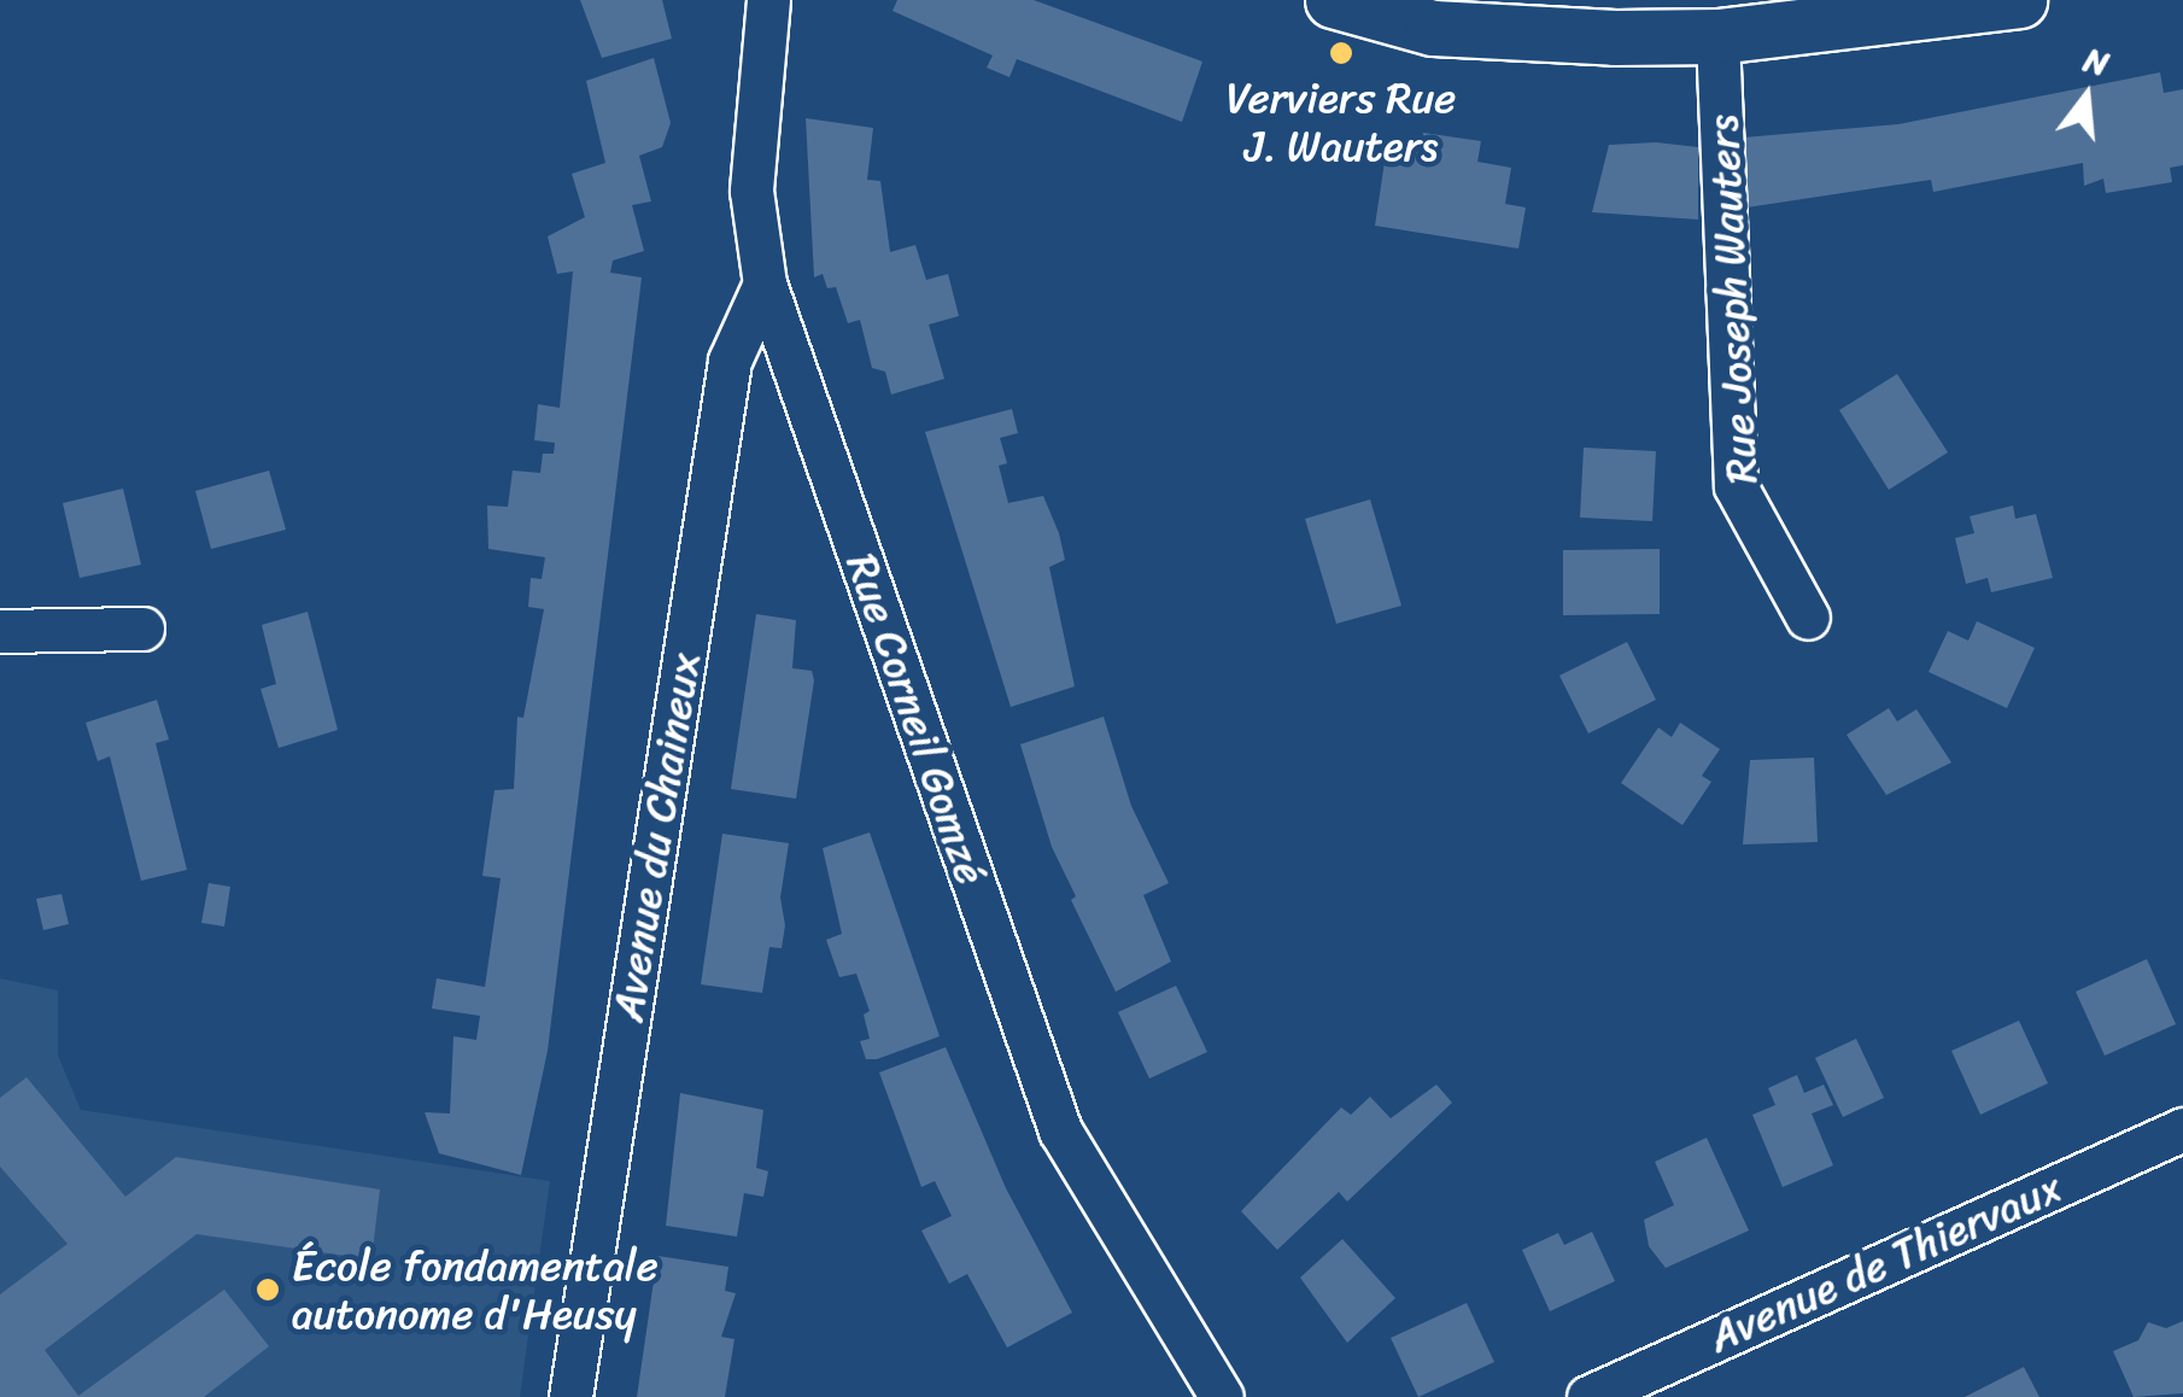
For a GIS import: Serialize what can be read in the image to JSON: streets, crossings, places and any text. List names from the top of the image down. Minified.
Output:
{"streets":{"street":["Rue Joseph Wauters","Rue Corneil Gomzé","Avenue du Chaineux","Avenue de Thiervaux"]},"crossings":[["Rue Corneil Gomzé","Avenue du Chaineux"]],"places":["Verviers Rue J. Wauters","École fondamentale autonome d'Heusy"],"north":"top"}
